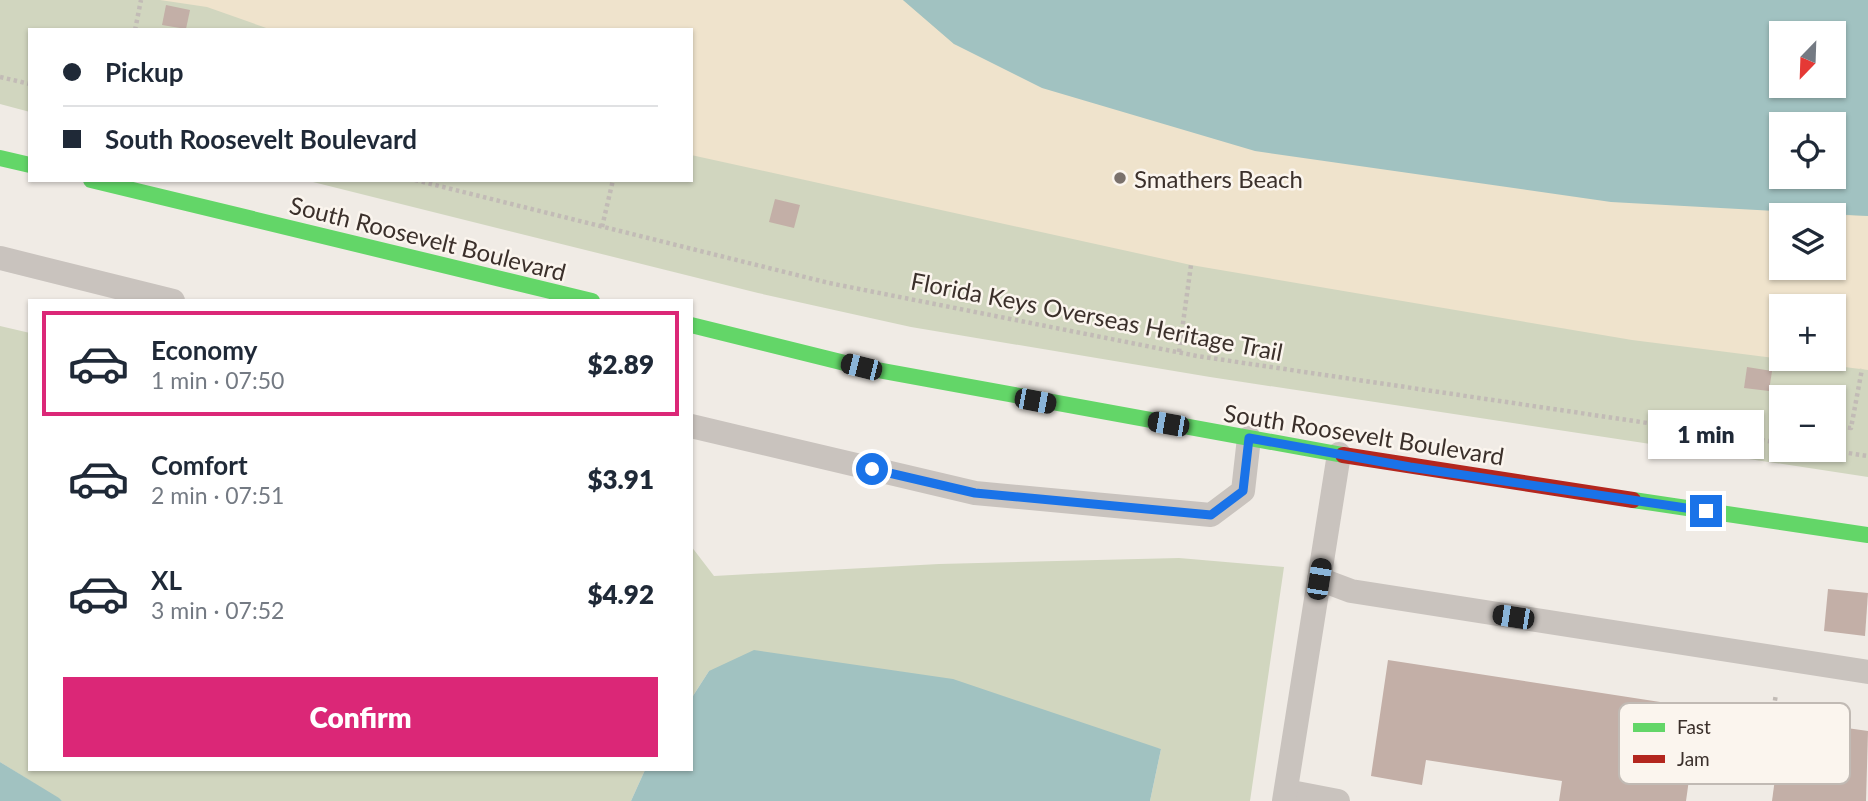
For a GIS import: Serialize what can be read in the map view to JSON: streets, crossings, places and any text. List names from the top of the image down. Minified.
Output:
{"streets":{"main road":["South Roosevelt Boulevard"],"path":["Florida Keys Overseas Heritage Trail"]},"places":["Smathers Beach"],"legend":["Fast","Jam"],"north":"bottom left","page":{"map_buttons":["+","−"],"banner":["Pickup","South Roosevelt Boulevard"],"list":[{"name":"Economy","note":"1 min · 07:50","value":"$2.89"},{"name":"Comfort","note":"2 min · 07:51","value":"$3.91"},{"name":"XL","note":"3 min · 07:52","value":"$4.92"}],"bubble":"1 min","buttons":"Confirm"}}
